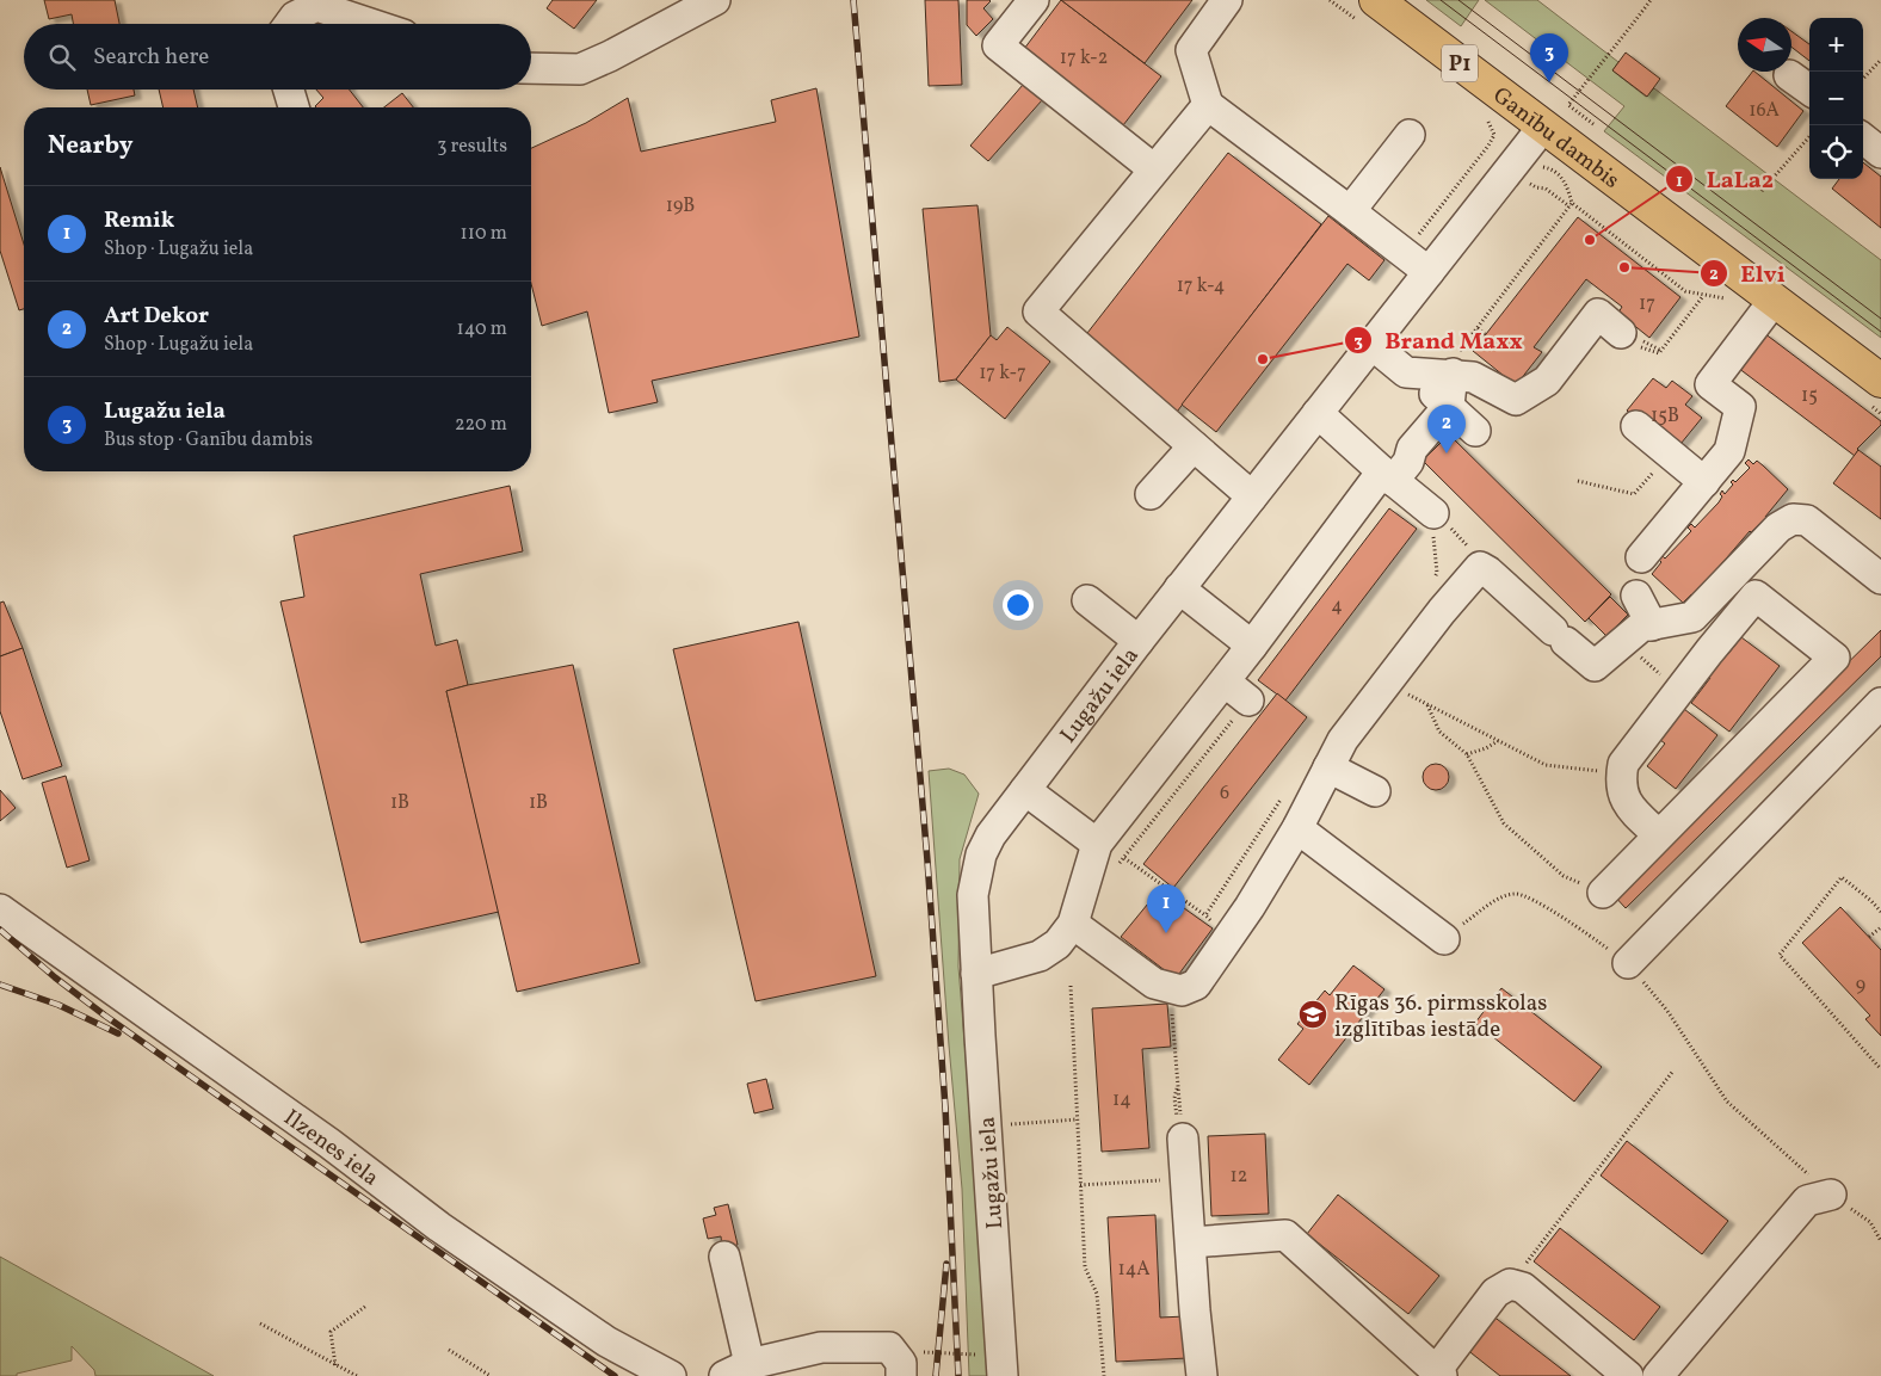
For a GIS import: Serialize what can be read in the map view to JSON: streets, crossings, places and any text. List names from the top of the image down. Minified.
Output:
{"streets":{"main road":["P1","Ganību dambis"],"street":["Lugažu iela","Ilzenes iela"]},"crossings":[["Ganību dambis","Lugažu iela"]],"places":{"other":["LaLa2","Elvi","Brand Maxx"],"school or university":["Rīgas 36. pirmsskolas izglītības iestāde"]},"house_numbers":["17 k-2","16A","19B","17 k-4","17","17 k-7","15","15B","4","6","1B","1B","9","14","12","14A"],"north":"left","page":{"map_buttons":["+","−"],"search":"Search here","pins":["3","2","1"],"heading":["Nearby","3 results"],"list":[{"mark":"1","name":"Remik","note":"Shop · Lugažu iela","value":"110 m"},{"mark":"2","name":"Art Dekor","note":"Shop · Lugažu iela","value":"140 m"},{"mark":"3","name":"Lugažu iela","note":"Bus stop · Ganību dambis","value":"220 m"}]}}
